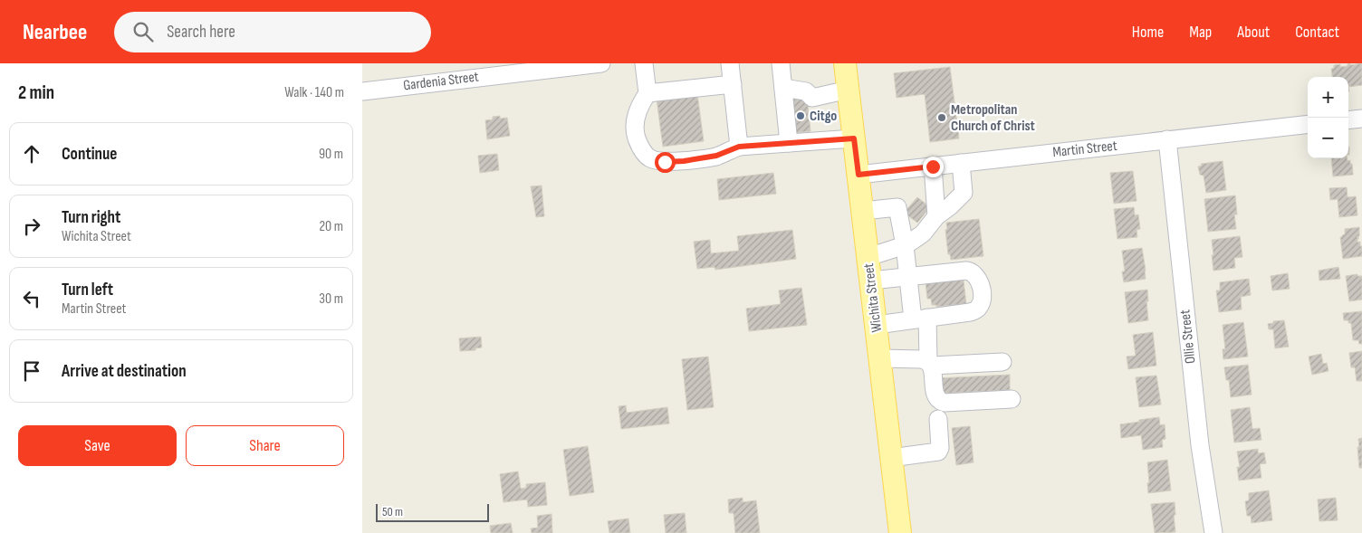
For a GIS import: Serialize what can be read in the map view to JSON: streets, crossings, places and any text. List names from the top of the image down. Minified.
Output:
{"streets":{"main road":["Wichita Street"],"street":["Gardenia Street","Martin Street","Ollie Street"]},"crossings":[["Martin Street","Wichita Street"],["Martin Street","Ollie Street"]],"places":["Citgo","Metropolitan Church of Christ"],"scale_bar":"50 m","page":{"header":"Nearbee","search":"Search here","nav":["Home","Map","About","Contact"],"heading":["2 min","Walk · 140 m"],"map_buttons":["+","−"],"list":[["Continue","90 m"],["Turn right","Wichita Street","20 m"],["Turn left","Martin Street","30 m"],"Arrive at destination"],"buttons":["Save","Share"],"scale":"50 m"}}
